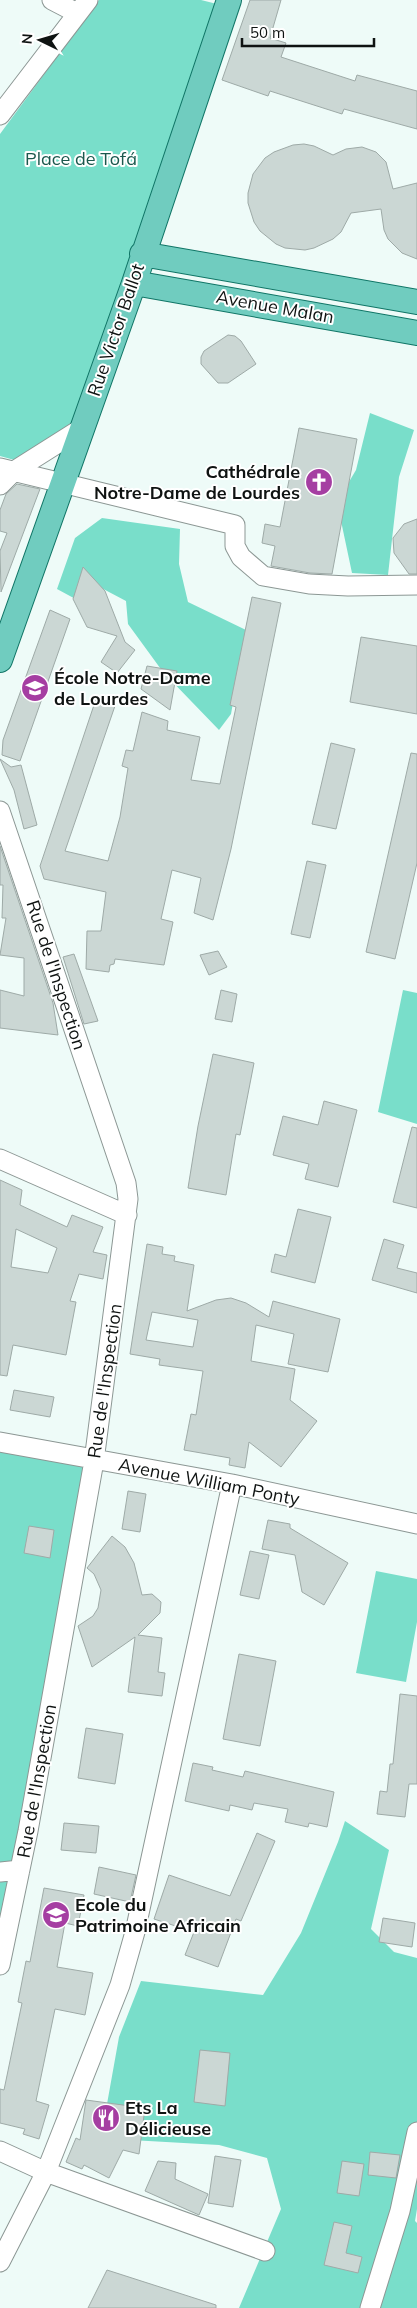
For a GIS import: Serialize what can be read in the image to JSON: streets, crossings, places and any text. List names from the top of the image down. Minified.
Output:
{"streets":{"main road":["Avenue Malan","Rue Victor Ballot"],"street":["Rue de l'Inspection","Avenue William Ponty"]},"crossings":[["Avenue Malan","Rue Victor Ballot"],["Rue de l'Inspection","Avenue William Ponty"]],"parks":["Place de Tofá"],"places":{"church":["Cathédrale Notre-Dame de Lourdes"],"school or university":["École Notre-Dame de Lourdes","Ecole du Patrimoine Africain"],"restaurant":["Ets La Délicieuse"]},"scale_bar":"50 m","north":"left"}
